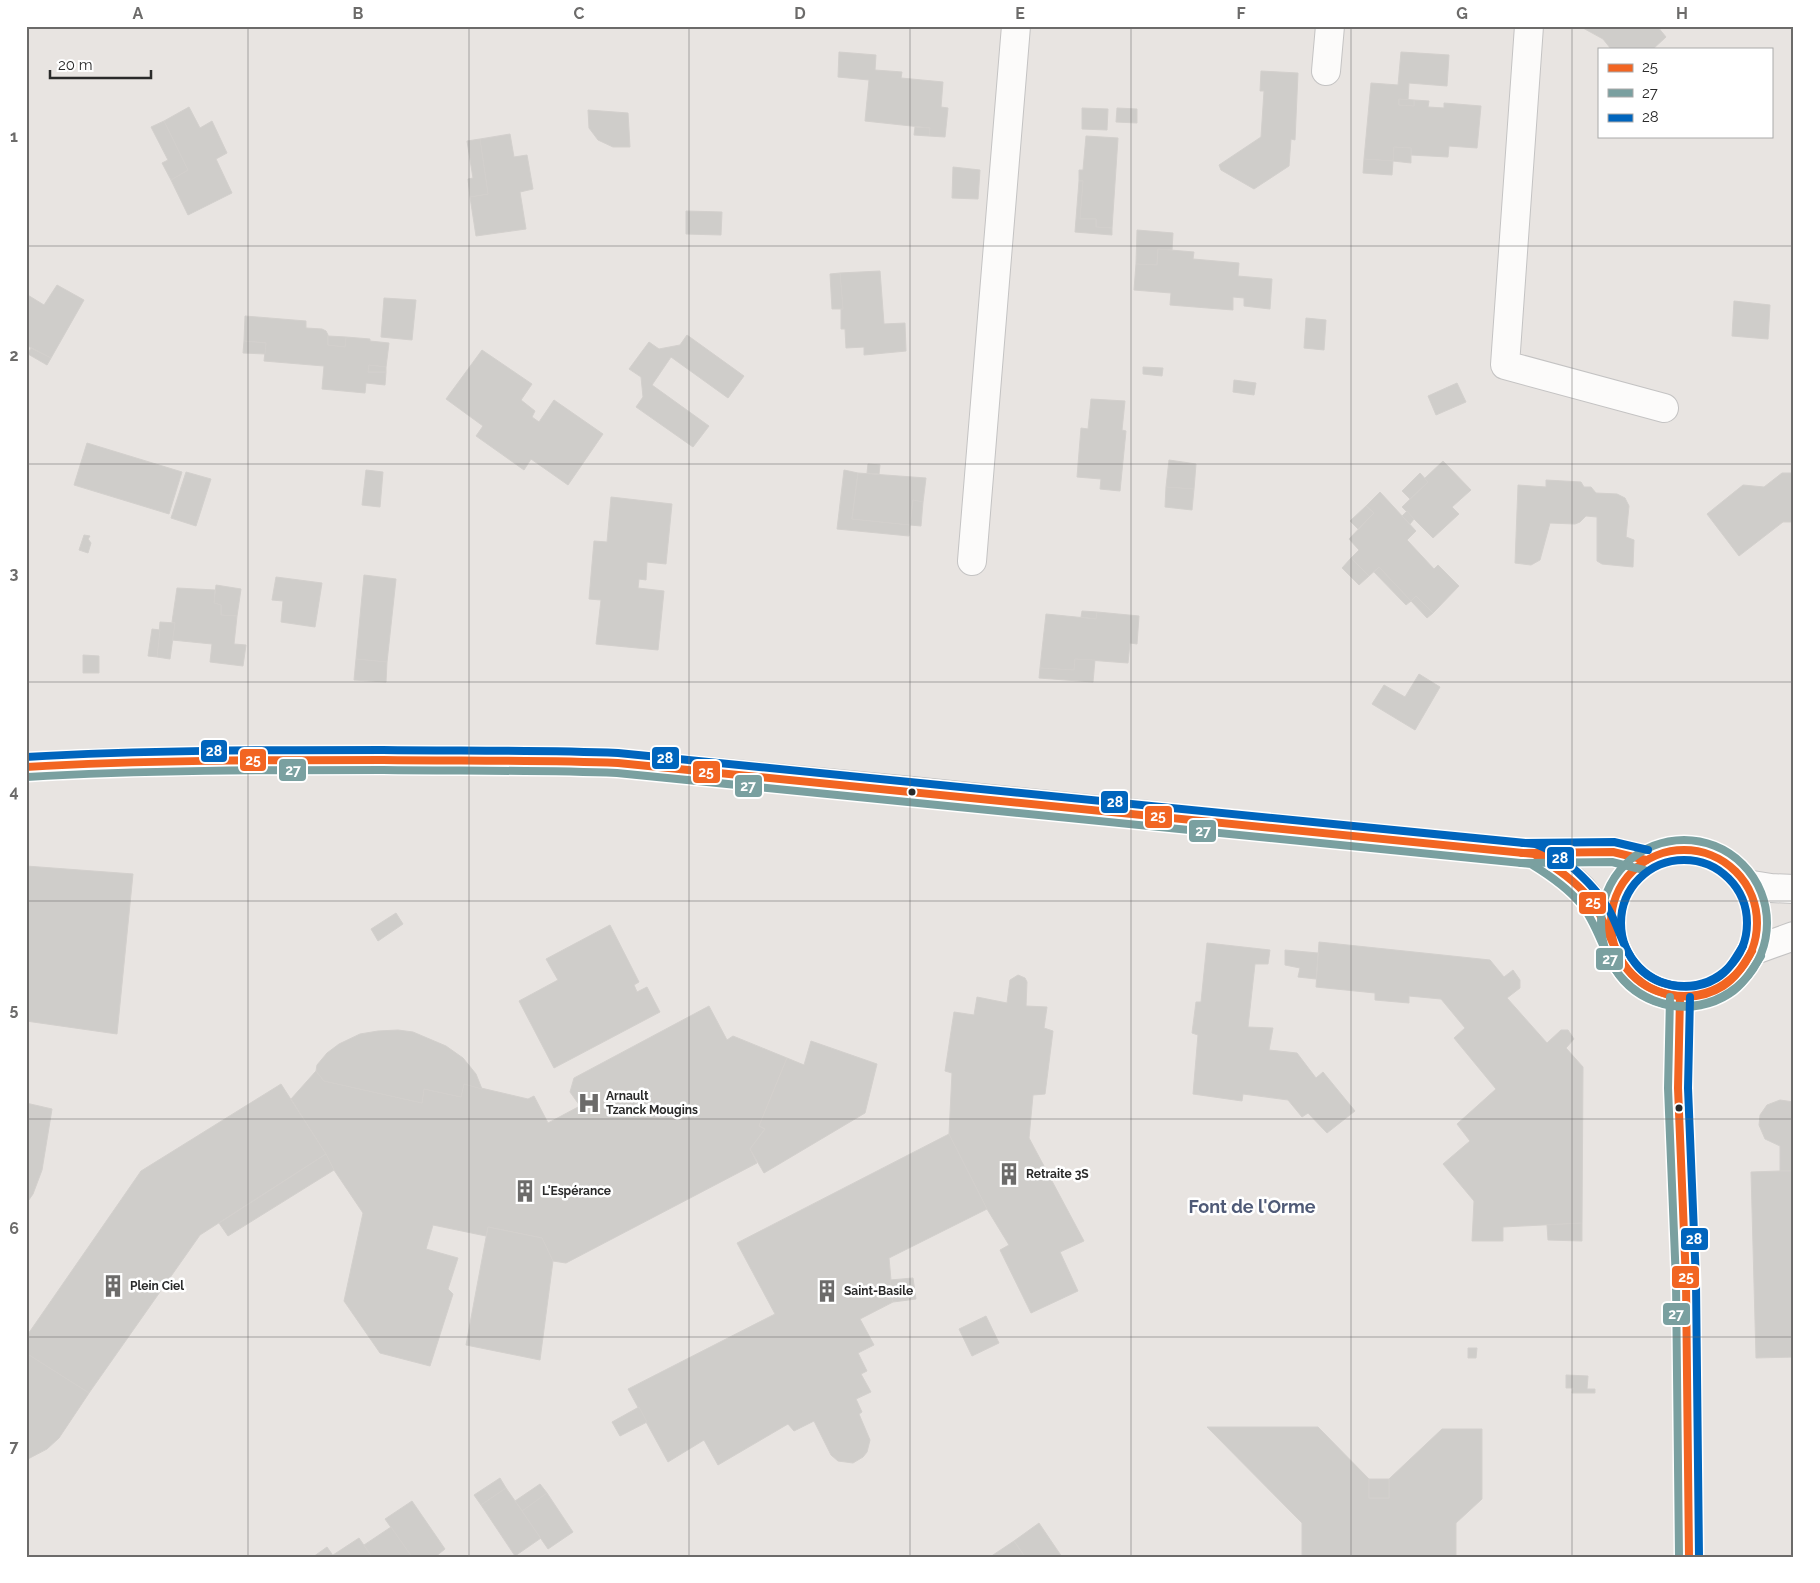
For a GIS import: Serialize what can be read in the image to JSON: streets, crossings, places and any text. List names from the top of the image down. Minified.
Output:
{"districts":["Font de l'Orme"],"places":{"hospital":["Arnault Tzanck Mougins"],"building":["Retraite 3S","L'Espérance","Plein Ciel","Saint-Basile"]},"lines":["transit line 28","transit line 25","transit line 27"],"legend":["25","27","28"],"scale_bar":"20 m","grid":{"columns":["A","B","C","D","E","F","G","H"],"rows":["1","2","3","4","5","6","7"]}}
